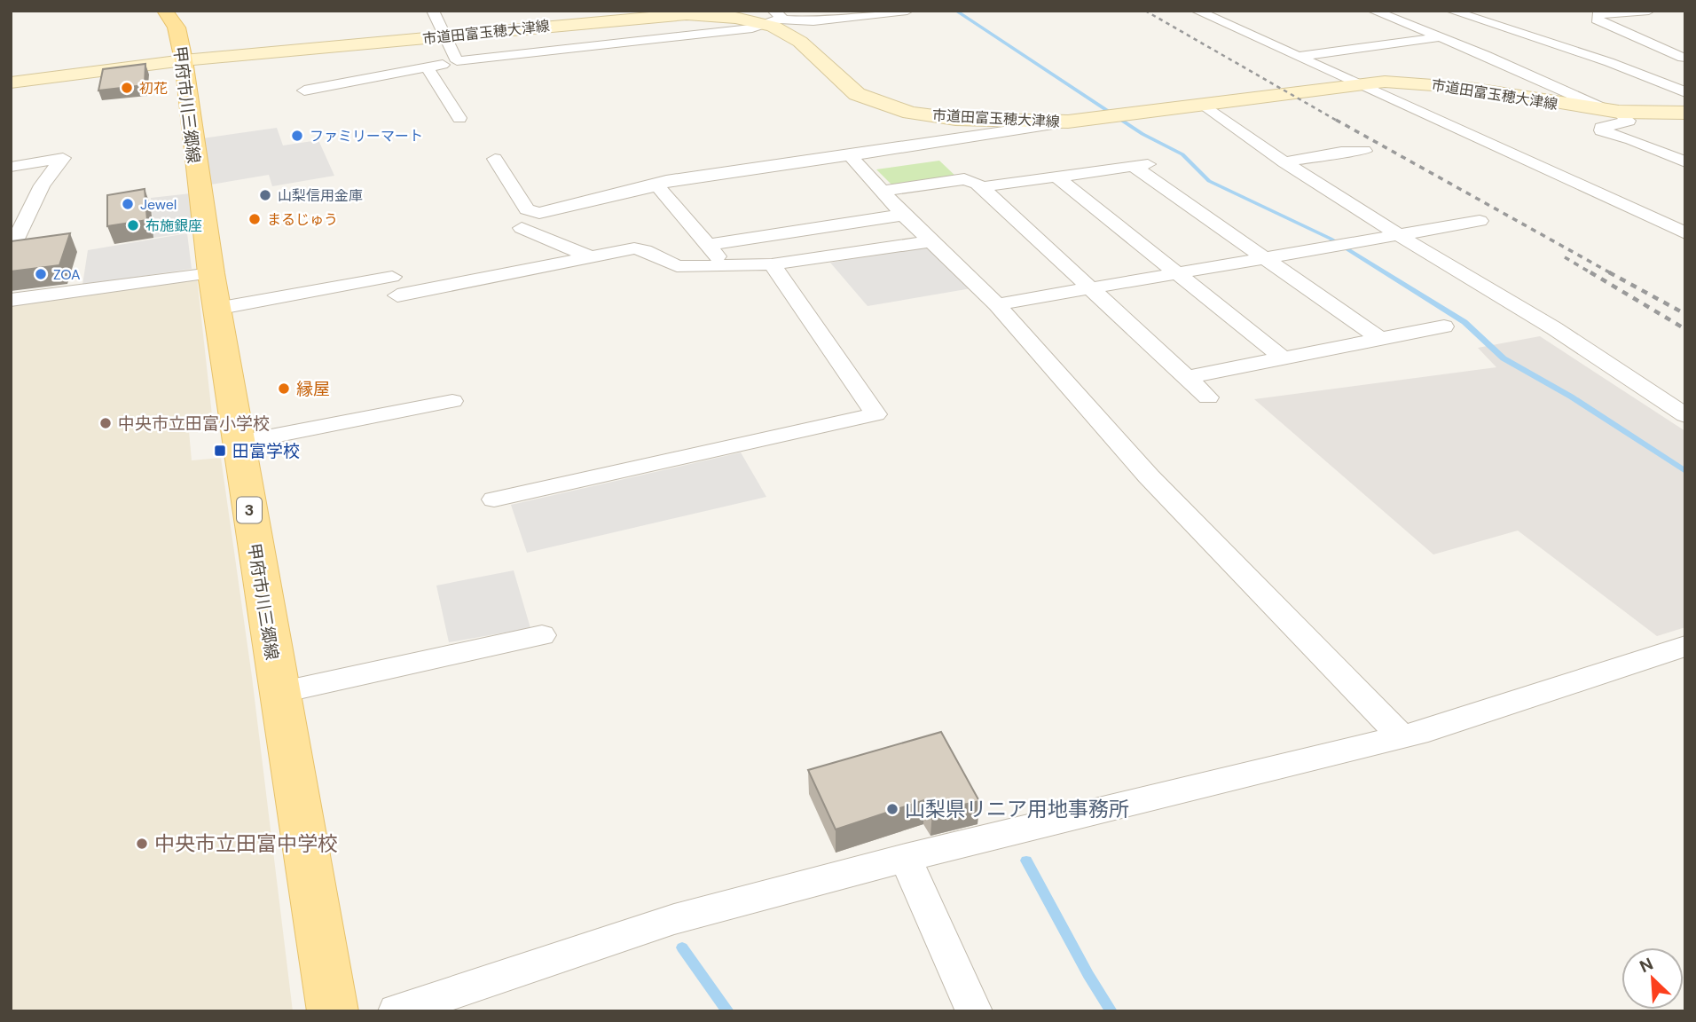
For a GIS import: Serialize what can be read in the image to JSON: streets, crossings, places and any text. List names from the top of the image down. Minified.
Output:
{"streets":{"main road":["甲府市川三郷線","3"],"street":["市道田富玉穂大津線"]},"crossings":[["市道田富玉穂大津線","甲府市川三郷線"]],"places":{"other":["初花","ファミリーマート","山梨信用金庫","Jewel","まるじゅう","布施銀座","ZOA","縁屋","中央市立田富小学校","山梨県リニア用地事務所","中央市立田富中学校"],"transit":["田富学校"]},"north":"top left"}
